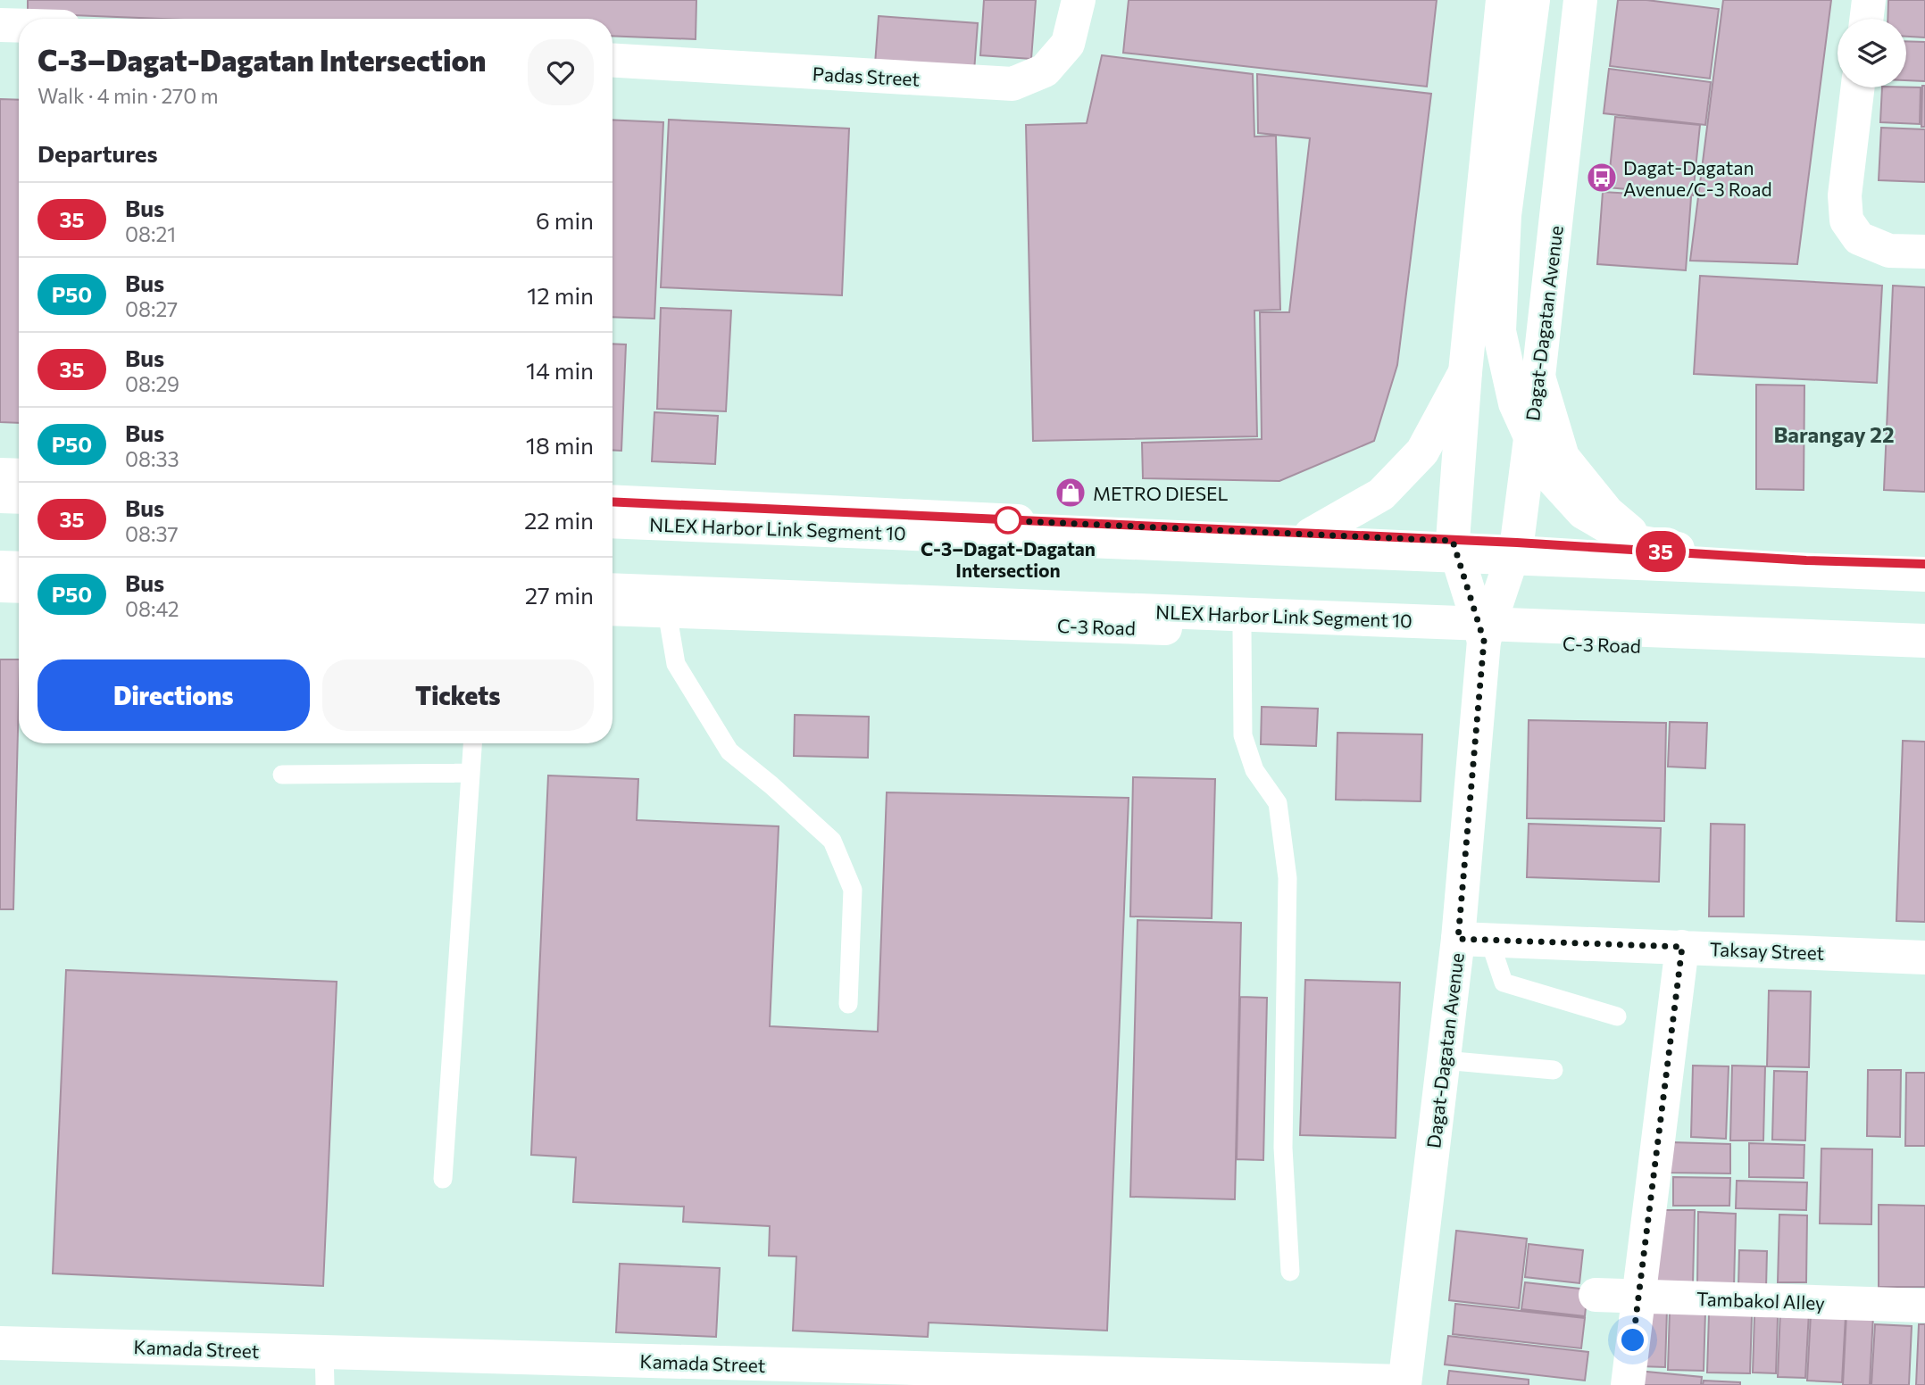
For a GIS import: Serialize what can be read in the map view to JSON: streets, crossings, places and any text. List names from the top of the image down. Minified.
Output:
{"streets":{"main road":["Padas Street","Dagat-Dagatan Avenue","NLEX Harbor Link Segment 10","C-3 Road","Taksay Street","Tambakol Alley","Kamada Street"]},"crossings":[["Dagat-Dagatan Avenue","C-3 Road"],["Dagat-Dagatan Avenue","Taksay Street"],["Dagat-Dagatan Avenue","Kamada Street"]],"districts":["Barangay 22"],"places":{"bus stop":["Dagat-Dagatan Avenue/C-3 Road"],"shop":["METRO DIESEL"],"other":["C-3–Dagat-Dagatan Intersection"]},"lines":["bus line 35"],"page":{"on_map":"35","heading":[["C-3–Dagat-Dagatan Intersection","Walk · 4 min · 270 m"],"Departures"],"list":[{"mark":"35","name":"Bus","note":"08:21","value":"6 min"},{"mark":"P50","name":"Bus","note":"08:27","value":"12 min"},{"mark":"35","name":"Bus","note":"08:29","value":"14 min"},{"mark":"P50","name":"Bus","note":"08:33","value":"18 min"},{"mark":"35","name":"Bus","note":"08:37","value":"22 min"},{"mark":"P50","name":"Bus","note":"08:42","value":"27 min"}],"buttons":["Directions","Tickets"]}}
